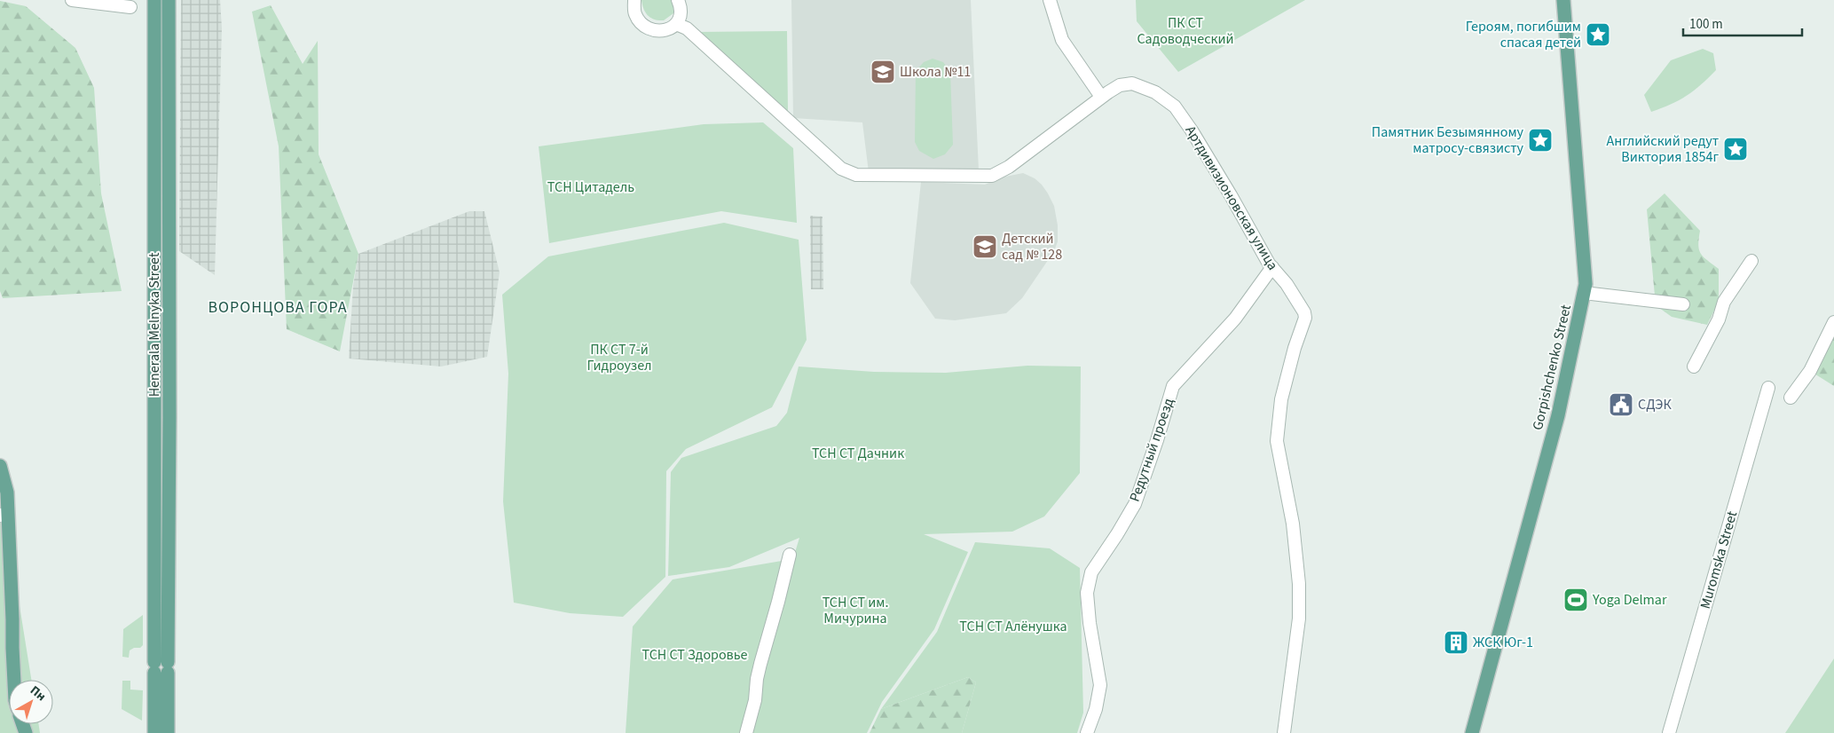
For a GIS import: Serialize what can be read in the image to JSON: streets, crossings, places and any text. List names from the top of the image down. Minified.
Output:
{"streets":{"main road":["Henerala Melnyka Street","Gorpishchenko Street"],"street":["Артдивизионовская улица","Редутный проезд","Muromska Street"]},"crossings":[["Артдивизионовская улица","Редутный проезд"]],"districts":["ВОРОНЦОВА ГОРА"],"parks":["ПК СТ Садоводческий","ТСН Цитадель","ПК СТ 7-й Гидроузел","ТСН СТ Дачник","ТСН СТ им. Мичурина","ТСН СТ Алёнушка","ТСН СТ Здоровье"],"places":{"place":["Героям, погибшим спасая детей","Памятник Безымянному матросу-связисту","Английский редут Виктория 1854г"],"school or university":["Школа №11","Детский сад № 128"],"public building":["СДЭК"],"sports":["Yoga Delmar"],"building":["ЖСК Юг-1"]},"scale_bar":"100 m","north":"top right"}
